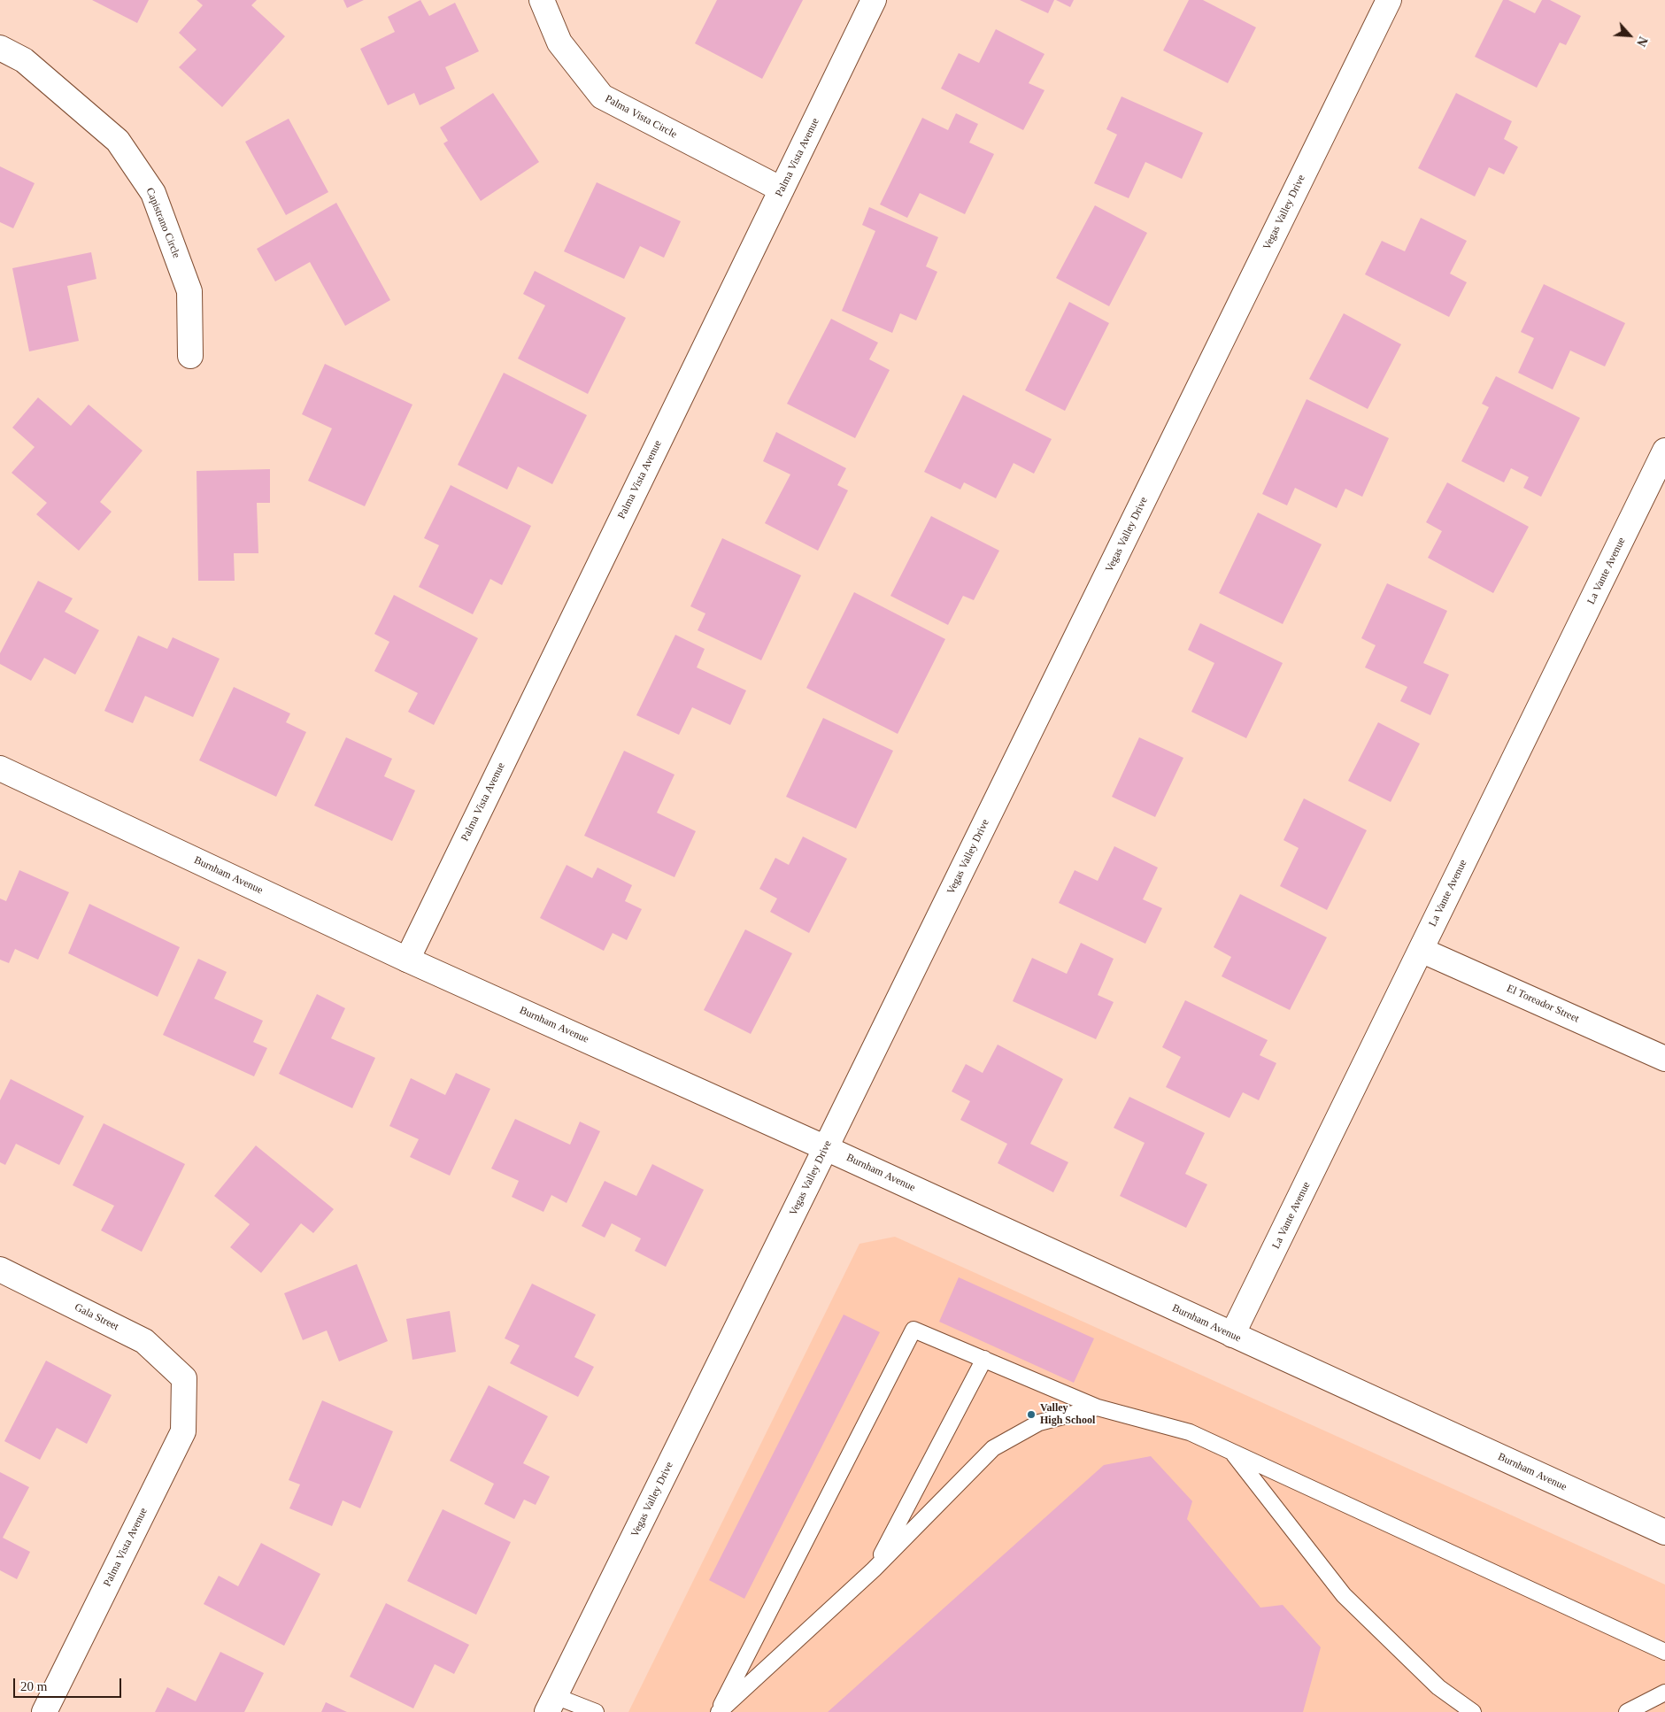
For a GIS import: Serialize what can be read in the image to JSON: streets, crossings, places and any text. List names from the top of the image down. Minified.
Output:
{"streets":{"street":["Palma Vista Circle","Palma Vista Avenue","Vegas Valley Drive","Capistrano Circle","La Vante Avenue","Burnham Avenue","El Toreador Street","Gala Street"]},"crossings":[["Palma Vista Circle","Palma Vista Avenue"],["Palma Vista Avenue","Burnham Avenue"],["Palma Vista Avenue","Gala Street"],["Vegas Valley Drive","Burnham Avenue"],["La Vante Avenue","Burnham Avenue"],["La Vante Avenue","El Toreador Street"]],"places":["Valley High School"],"scale_bar":"20 m","north":"bottom right"}
